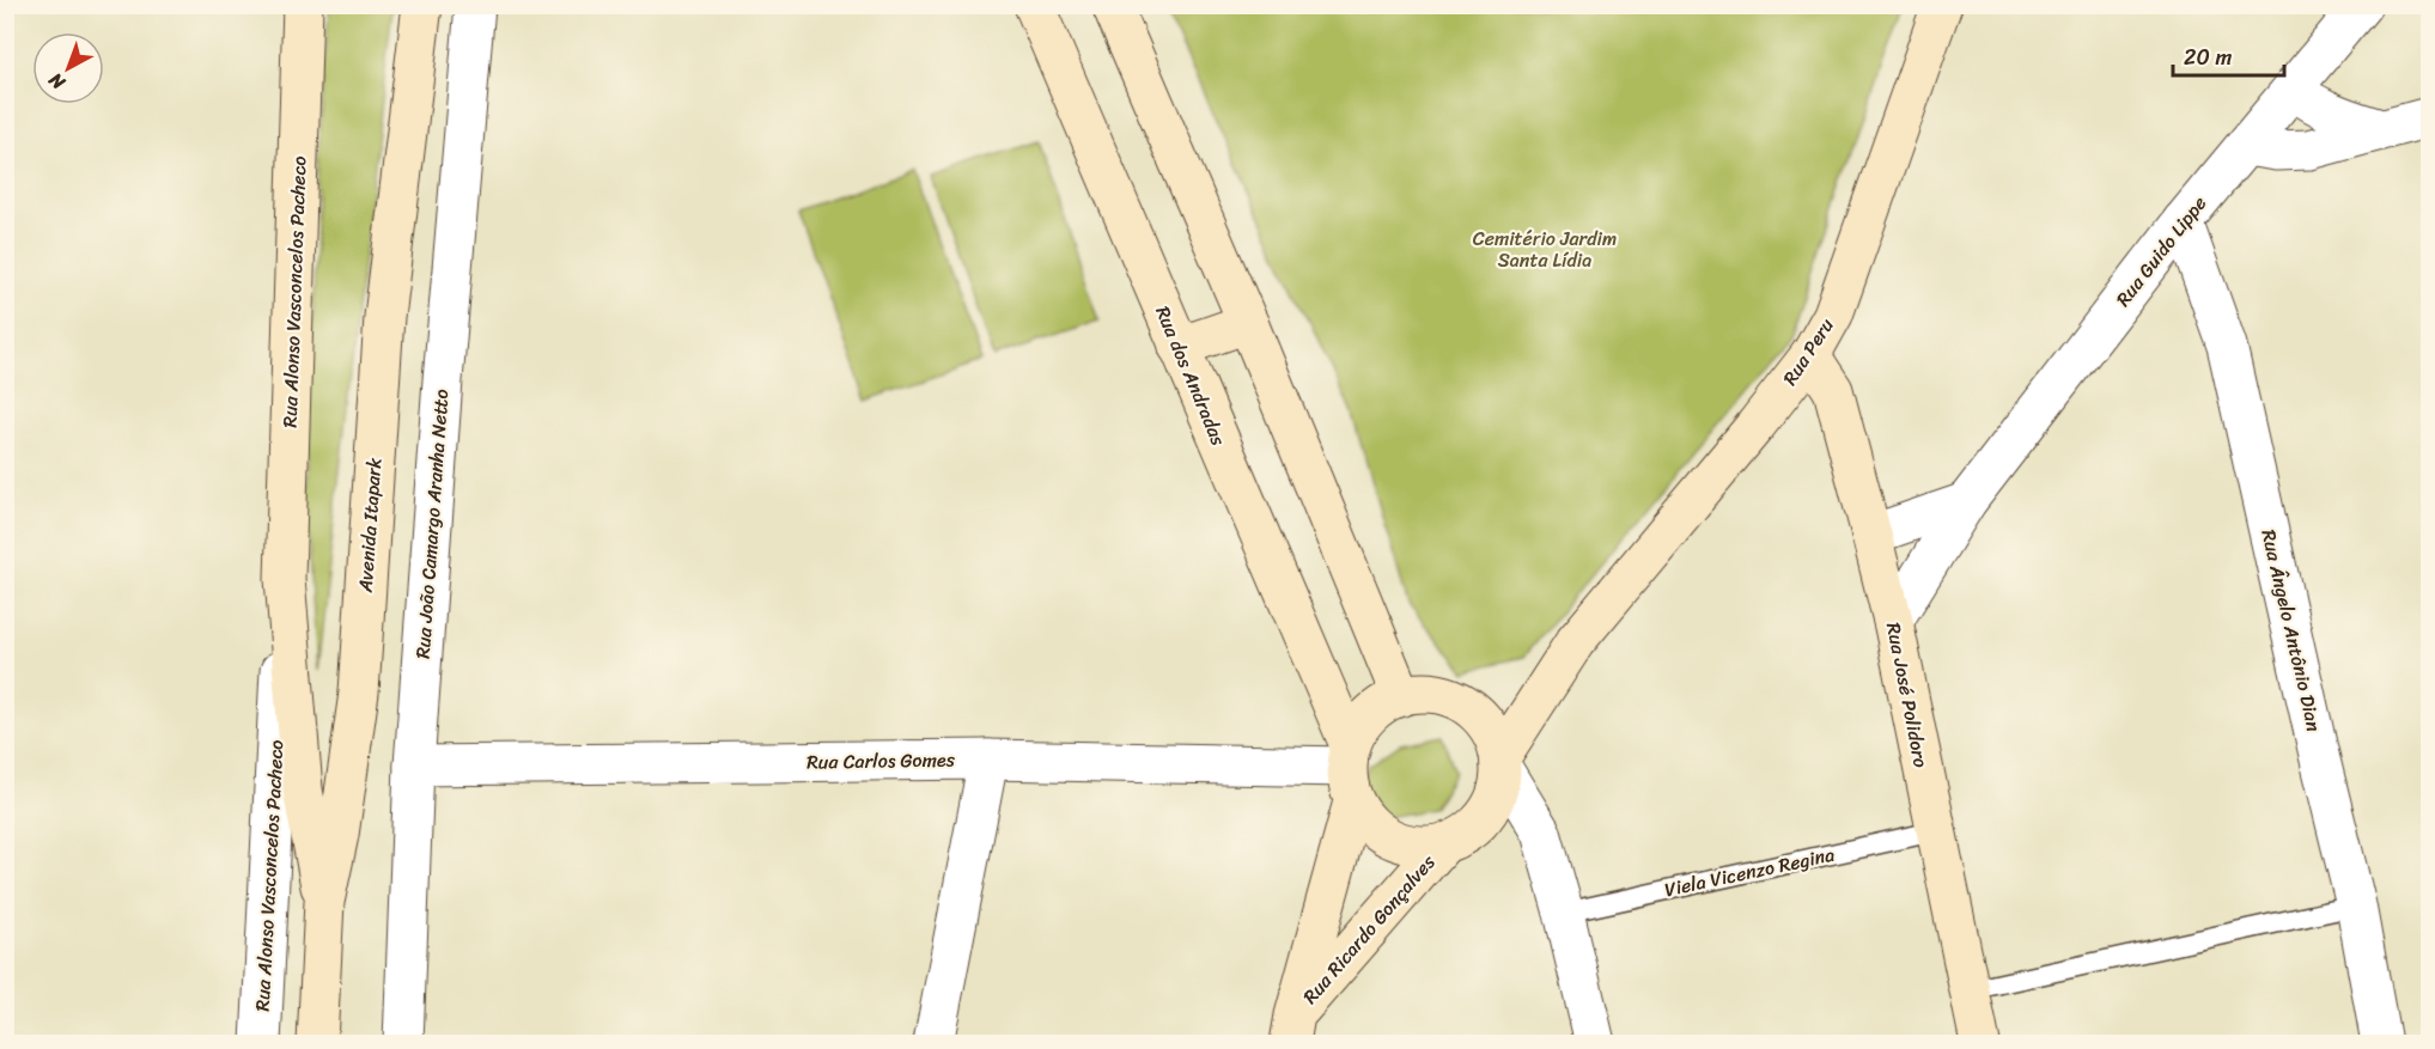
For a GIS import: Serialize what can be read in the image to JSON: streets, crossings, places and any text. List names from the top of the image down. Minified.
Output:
{"streets":{"street":["Rua Guido Lippe","Rua Alonso Vasconcelos Pacheco","Rua Peru","Rua dos Andradas","Rua João Camargo Aranha Netto","Avenida Itapark","Rua Ângelo Antônio Dian","Rua José Polidoro","Rua Carlos Gomes","Rua Ricardo Gonçalves"],"lane":["Viela Vicenzo Regina"]},"crossings":[["Rua Guido Lippe","Rua Ângelo Antônio Dian"],["Rua Guido Lippe","Rua José Polidoro"],["Rua Alonso Vasconcelos Pacheco","Avenida Itapark"],["Rua Peru","Rua dos Andradas"],["Rua Peru","Rua José Polidoro"],["Rua Peru","Rua Carlos Gomes"],["Rua Peru","Rua Ricardo Gonçalves"],["Rua dos Andradas","Rua Carlos Gomes"],["Rua dos Andradas","Rua Ricardo Gonçalves"],["Rua João Camargo Aranha Netto","Rua Carlos Gomes"],["Rua José Polidoro","Viela Vicenzo Regina"],["Rua Carlos Gomes","Rua Ricardo Gonçalves"]],"parks":["Cemitério Jardim Santa Lídia"],"scale_bar":"20 m","north":"bottom left"}
